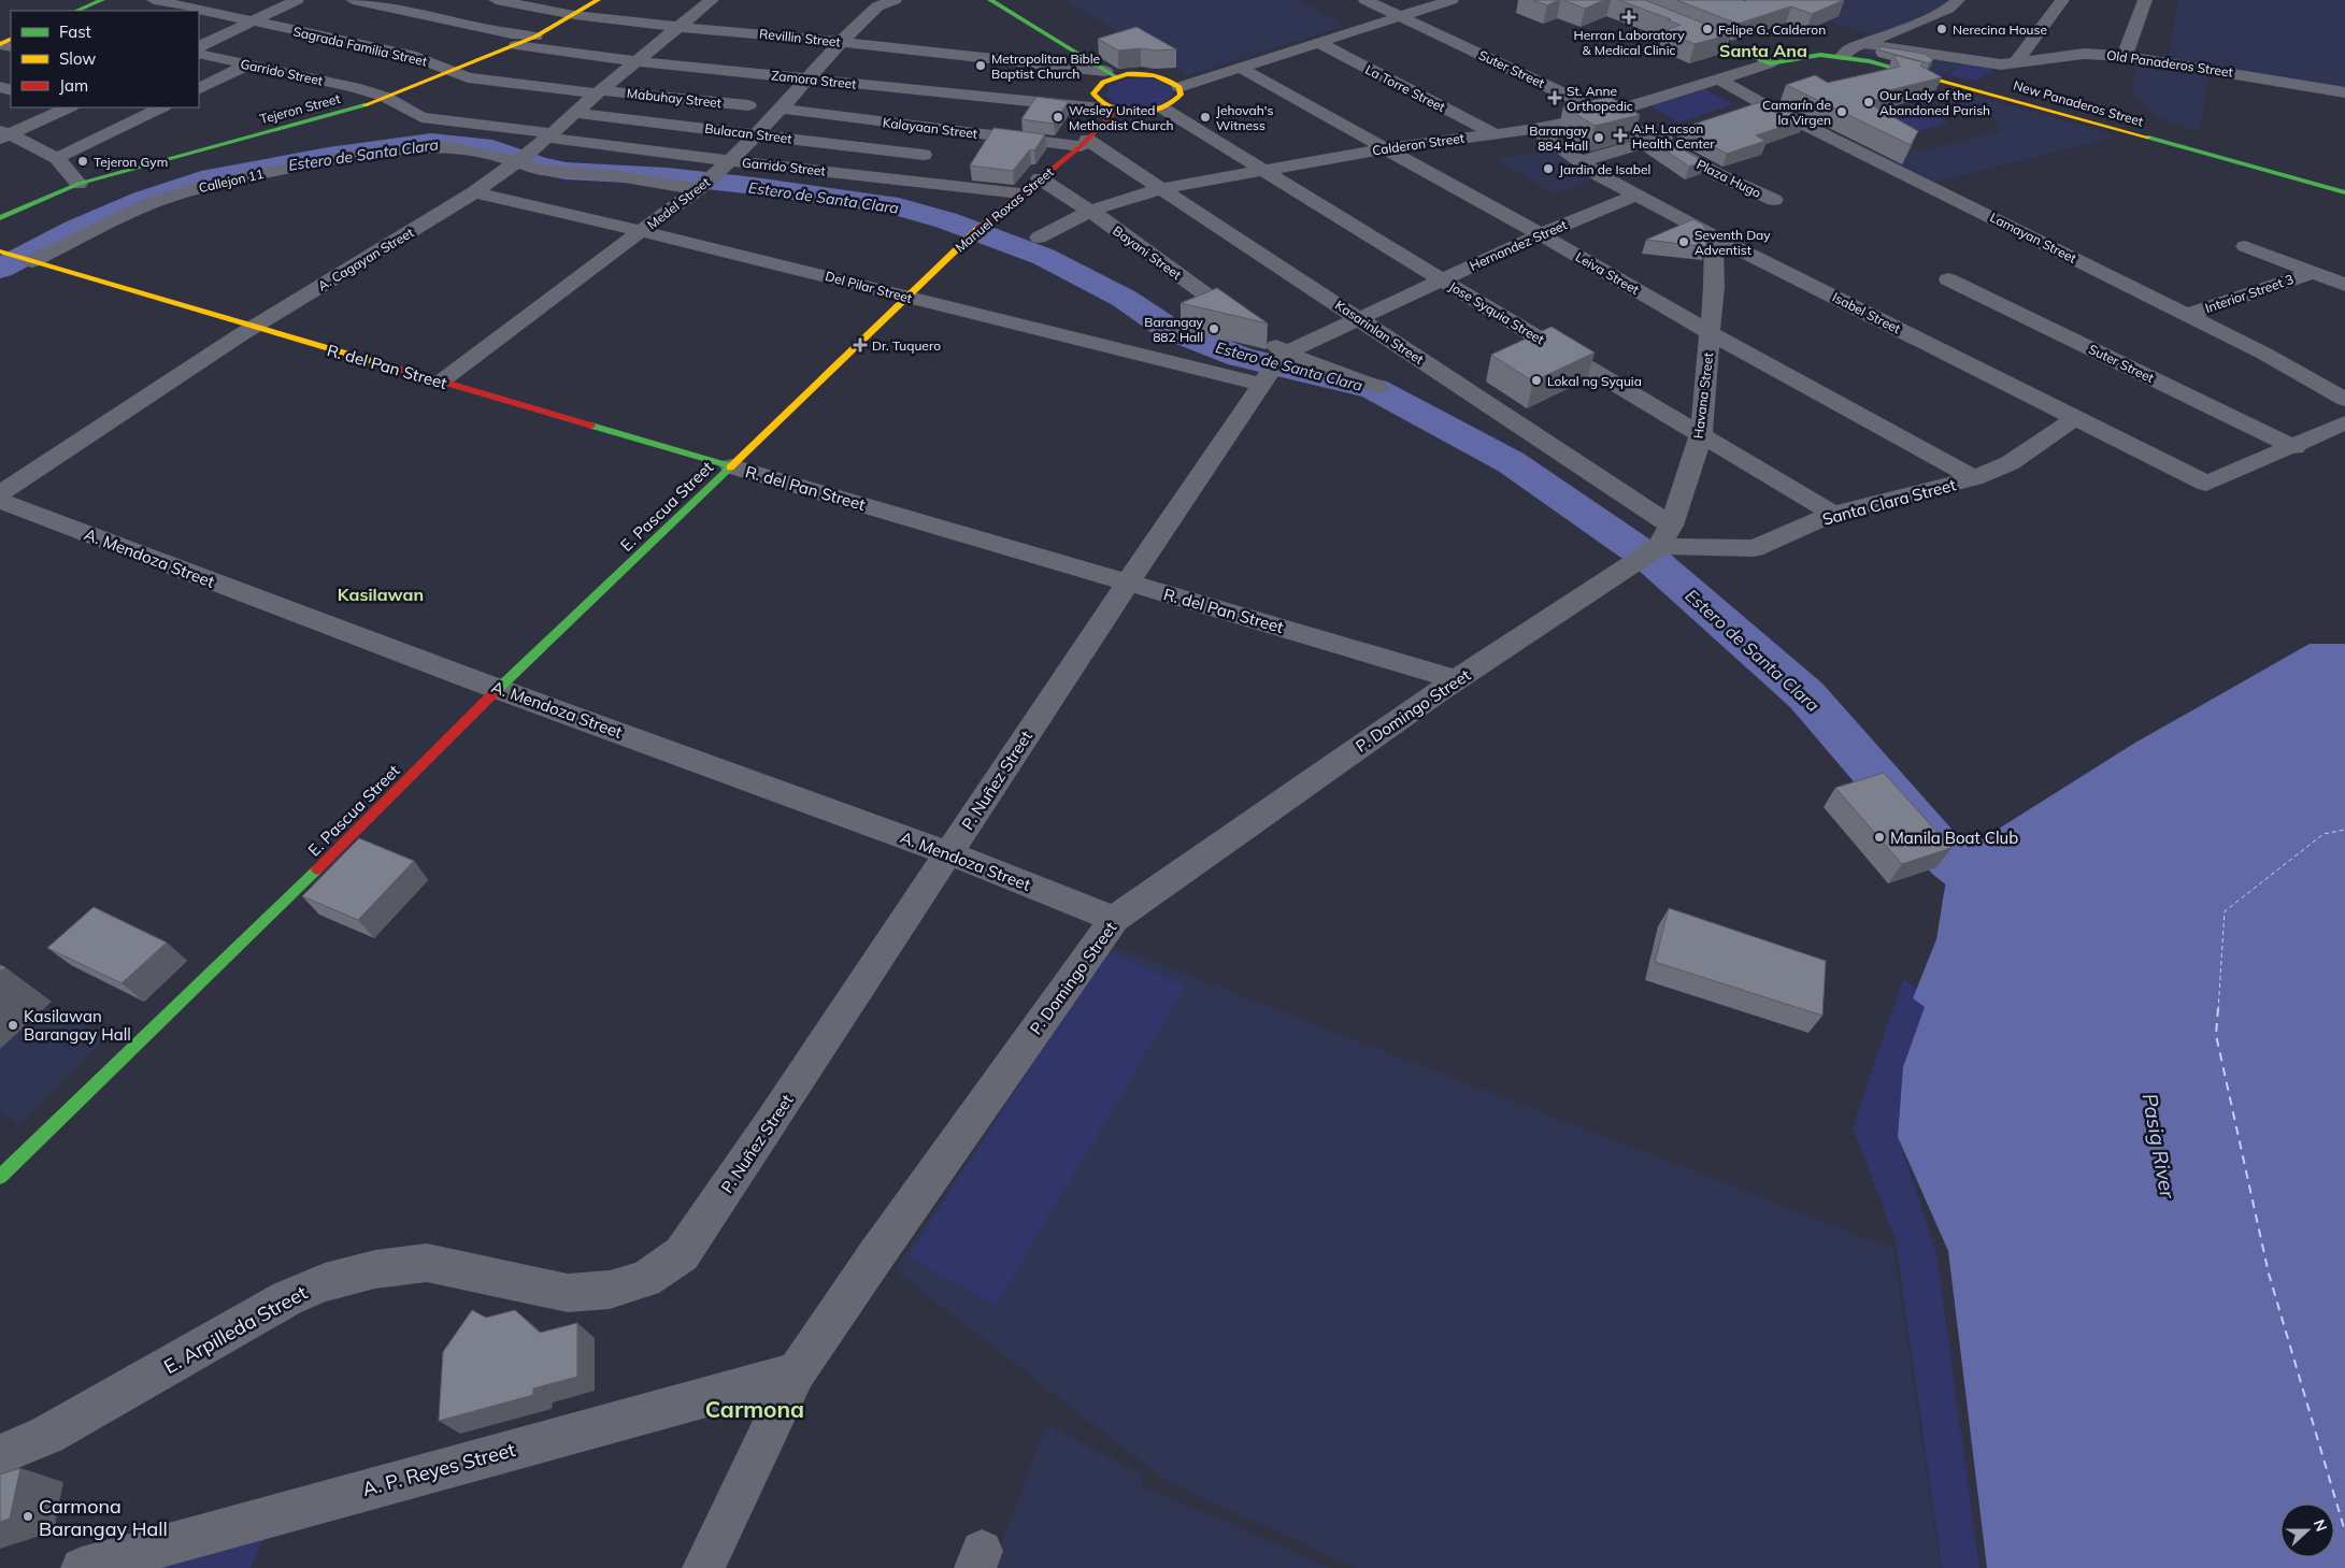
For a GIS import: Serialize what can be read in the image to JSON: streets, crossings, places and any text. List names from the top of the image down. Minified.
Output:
{"streets":{"street":["Revillin Street","Sagrada Familia Street","Old Panaderos Street","Suter Street","Garrido Street","Zamora Street","La Torre Street","Mabuhay Street","New Panaderos Street","Tejeron Street","Kalayaan Street","Bulacan Street","Calderon Street","Plaza Hugo","Callejon 11","Medel Street","Manuel Roxas Street","Lamayan Street","Hernandez Street","Bayani Street","A. Cagayan Street","Leiva Street","Del Pilar Street","Interior Street 3","Jose Syquia Street","Isabel Street","Kasarinlan Street","R. del Pan Street","Havana Street","Santa Clara Street","E. Pascua Street","A. Mendoza Street","P. Domingo Street","P. Nuñez Street","E. Arpilleda Street","A. P. Reyes Street"]},"crossings":[["Revillin Street","Tejeron Street"],["Revillin Street","Medel Street"],["Revillin Street","A. Cagayan Street"],["Sagrada Familia Street","Mabuhay Street"],["Sagrada Familia Street","Tejeron Street"],["Sagrada Familia Street","A. Cagayan Street"],["Suter Street","Calderon Street"],["Suter Street","Plaza Hugo"],["Suter Street","Isabel Street"],["Garrido Street","Tejeron Street"],["Garrido Street","Medel Street"],["Garrido Street","Manuel Roxas Street"],["Garrido Street","A. Cagayan Street"],["Zamora Street","Tejeron Street"],["Zamora Street","Medel Street"],["Zamora Street","Manuel Roxas Street"],["Zamora Street","A. Cagayan Street"],["La Torre Street","Calderon Street"],["Mabuhay Street","A. Cagayan Street"],["New Panaderos Street","Calderon Street"],["Kalayaan Street","Medel Street"],["Kalayaan Street","Manuel Roxas Street"],["Kalayaan Street","Kasarinlan Street"],["Bulacan Street","Medel Street"],["Bulacan Street","A. Cagayan Street"],["Calderon Street","Lamayan Street"],["Calderon Street","Bayani Street"],["Calderon Street","Leiva Street"],["Calderon Street","Jose Syquia Street"],["Calderon Street","Isabel Street"],["Calderon Street","Kasarinlan Street"],["Callejon 11","Medel Street"],["Callejon 11","A. Cagayan Street"],["Callejon 11","R. del Pan Street"],["Medel Street","Del Pilar Street"],["Medel Street","R. del Pan Street"],["Manuel Roxas Street","Bayani Street"],["Manuel Roxas Street","Del Pilar Street"],["Manuel Roxas Street","Kasarinlan Street"],["Manuel Roxas Street","R. del Pan Street"],["Manuel Roxas Street","E. Pascua Street"],["Lamayan Street","Interior Street 3"],["Hernandez Street","Bayani Street"],["Hernandez Street","Leiva Street"],["Hernandez Street","Del Pilar Street"],["Hernandez Street","Jose Syquia Street"],["Hernandez Street","Isabel Street"],["Hernandez Street","Kasarinlan Street"],["Hernandez Street","P. Nuñez Street"],["Bayani Street","Del Pilar Street"],["Bayani Street","P. Nuñez Street"],["A. Cagayan Street","Del Pilar Street"],["A. Cagayan Street","R. del Pan Street"],["Leiva Street","Havana Street"],["Leiva Street","Santa Clara Street"],["Del Pilar Street","P. Nuñez Street"],["Jose Syquia Street","Havana Street"],["Jose Syquia Street","Santa Clara Street"],["Isabel Street","Havana Street"],["Isabel Street","Santa Clara Street"],["Kasarinlan Street","Havana Street"],["Kasarinlan Street","Santa Clara Street"],["Kasarinlan Street","P. Domingo Street"],["R. del Pan Street","E. Pascua Street"],["R. del Pan Street","P. Domingo Street"],["R. del Pan Street","P. Nuñez Street"],["Havana Street","Santa Clara Street"],["Havana Street","P. Domingo Street"],["Santa Clara Street","P. Domingo Street"],["E. Pascua Street","A. Mendoza Street"],["A. Mendoza Street","P. Domingo Street"],["A. Mendoza Street","P. Nuñez Street"],["P. Domingo Street","A. P. Reyes Street"],["P. Nuñez Street","E. Arpilleda Street"]],"districts":["Santa Ana","Kasilawan","Carmona"],"water":["Estero de Santa Clara","Pasig River"],"places":{"health":["Herran Laboratory & Medical Clinic","St. Anne Orthopedic","A.H. Lacson Health Center","Dr. Tuquero"],"other":["Felipe G. Calderon","Nerecina House","Metropolitan Bible Baptist Church","Our Lady of the Abandoned Parish","Camarín de la Virgen","Wesley United Methodist Church","Jehovah's Witness","Barangay 884 Hall","Tejeron Gym","Jardin de Isabel","Seventh Day Adventist","Barangay 882 Hall","Lokal ng Syquia","Manila Boat Club","Kasilawan Barangay Hall","Carmona Barangay Hall"]},"legend":["Fast","Slow","Jam"],"north":"right"}
